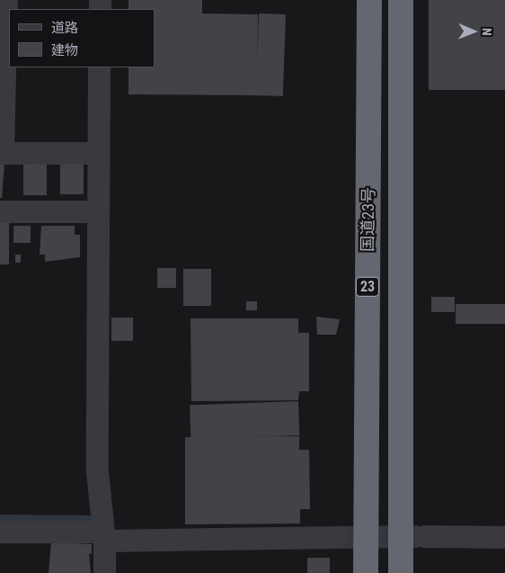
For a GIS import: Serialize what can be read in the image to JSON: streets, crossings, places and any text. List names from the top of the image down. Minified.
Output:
{"streets":{"highway":["国道23号","23"]},"legend":["道路","建物"],"north":"right"}
